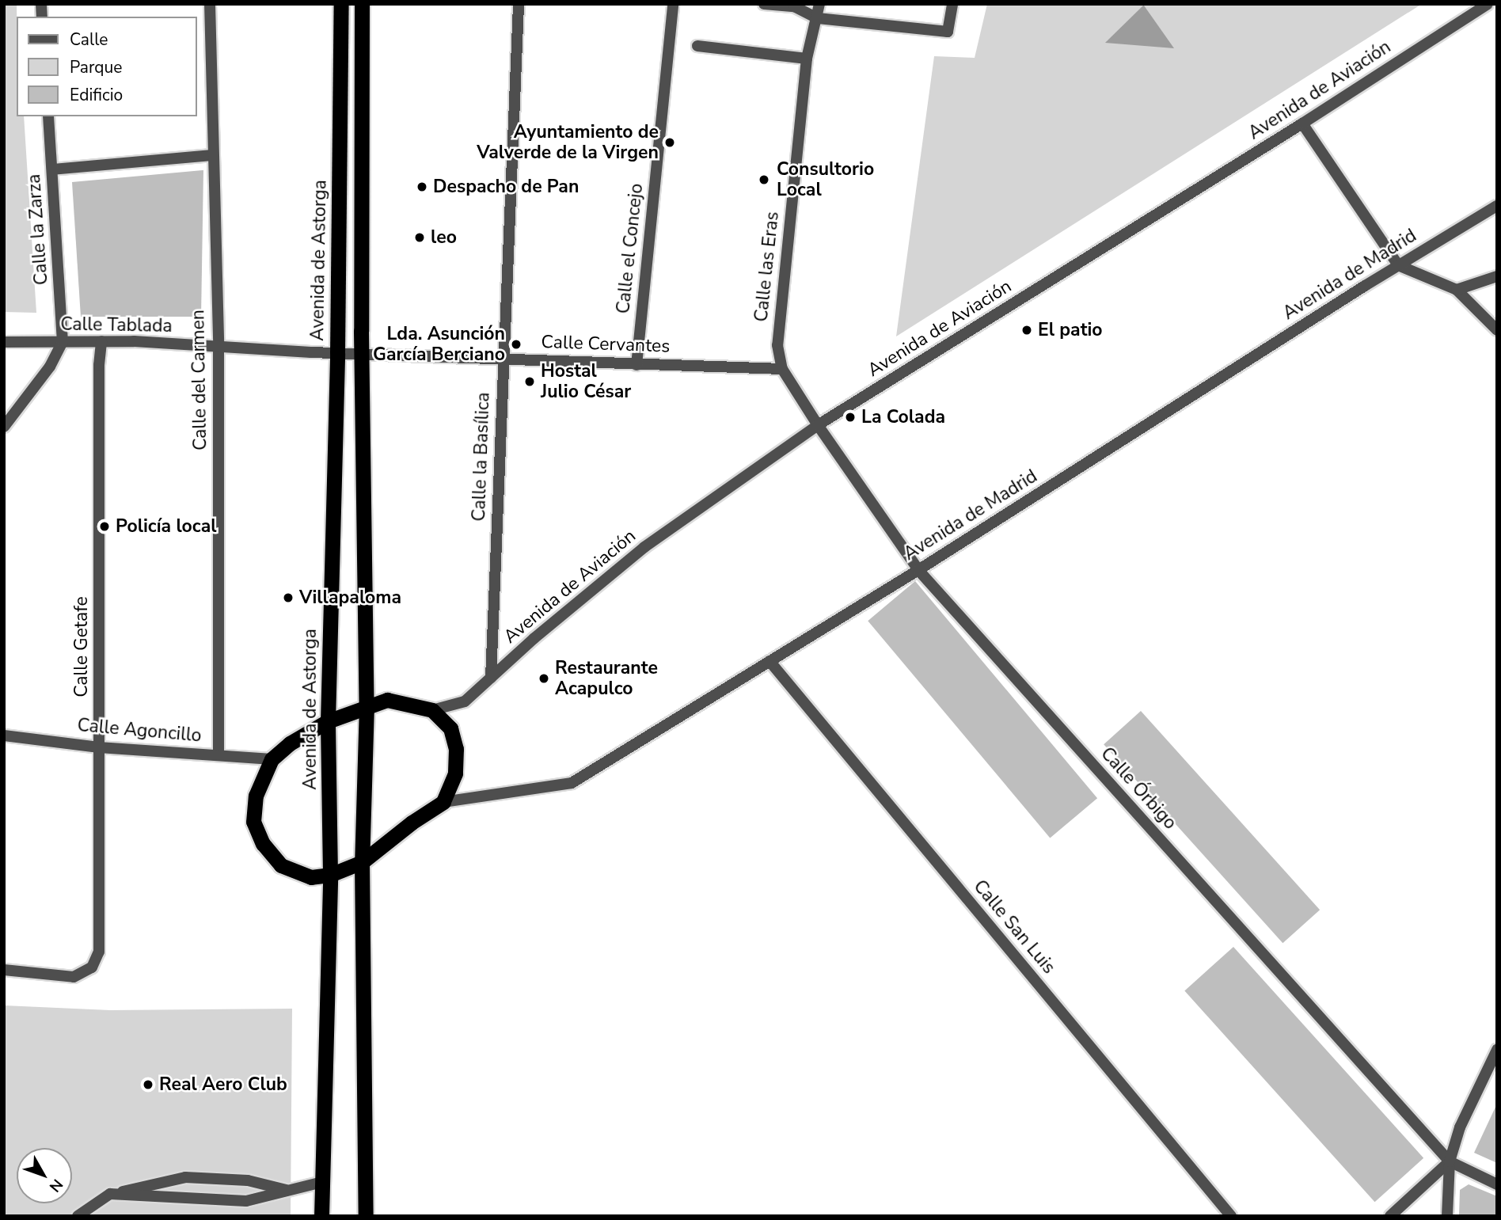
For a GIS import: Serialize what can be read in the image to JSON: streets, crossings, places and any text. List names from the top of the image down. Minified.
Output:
{"streets":{"highway":["Avenida de Astorga"],"street":["Avenida de Aviación","Calle la Zarza","Calle el Concejo","Calle las Eras","Avenida de Madrid","Calle Tablada","Calle Cervantes","Calle del Carmen","Calle la Basílica","Calle Getafe","Calle Agoncillo","Calle Órbigo","Calle San Luis"]},"crossings":[["Avenida de Aviación","Calle las Eras"],["Avenida de Aviación","Calle la Basílica"],["Avenida de Aviación","Calle Órbigo"],["Calle la Zarza","Calle Tablada"],["Calle el Concejo","Calle Cervantes"],["Avenida de Astorga","Calle Tablada"],["Calle las Eras","Calle Cervantes"],["Calle las Eras","Calle Órbigo"],["Avenida de Madrid","Calle Órbigo"],["Avenida de Madrid","Calle San Luis"],["Calle Tablada","Calle Cervantes"],["Calle Tablada","Calle del Carmen"],["Calle Tablada","Calle Getafe"],["Calle Cervantes","Calle la Basílica"],["Calle del Carmen","Calle Agoncillo"],["Calle Getafe","Calle Agoncillo"]],"places":["Ayuntamiento de Valverde de la Virgen","Consultorio Local","Despacho de Pan","leo","El patio","Lda. Asunción García Berciano","Hostal Julio César","La Colada","Policía local","Villapaloma","Restaurante Acapulco","Real Aero Club"],"legend":["Calle","Parque","Edificio"],"north":"bottom right"}
